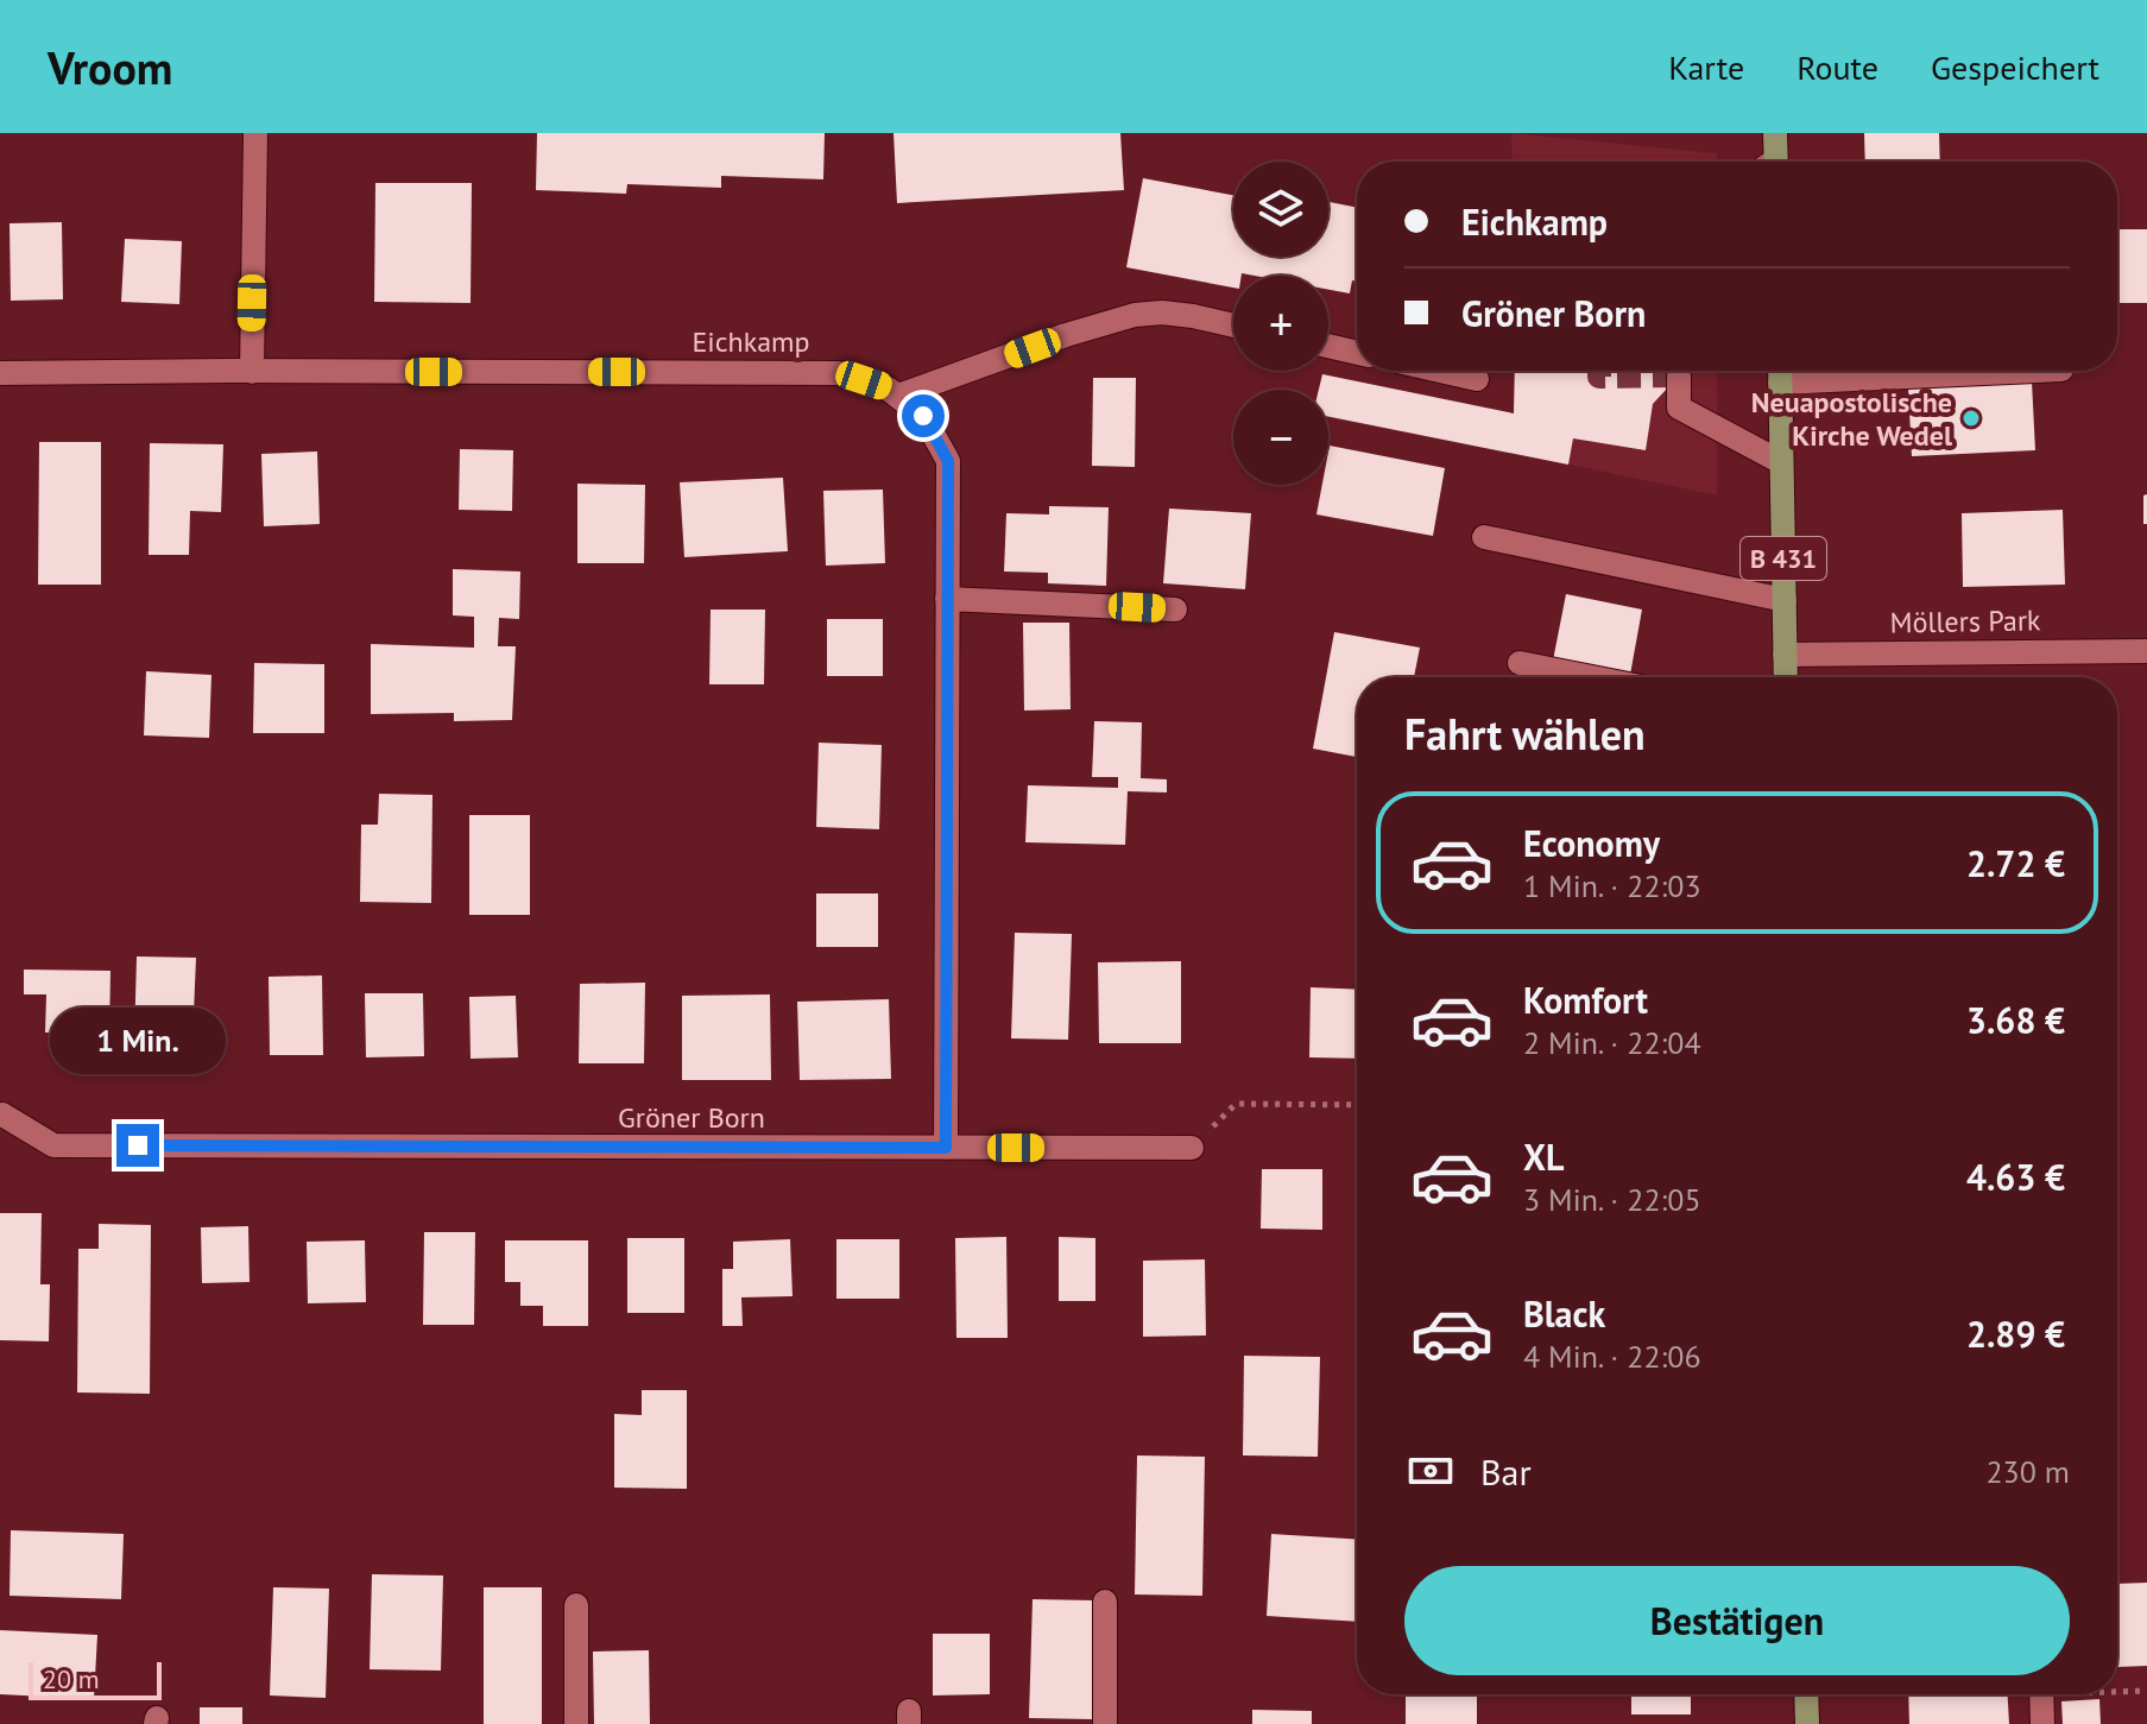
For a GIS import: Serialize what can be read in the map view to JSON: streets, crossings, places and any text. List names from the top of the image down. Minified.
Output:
{"streets":{"main road":["B 431"],"street":["Eichkamp","Möllers Park","Gröner Born"]},"crossings":[["Eichkamp","Gröner Born"],["B 431","Möllers Park"]],"places":["Neuapostolische Kirche Wedel"],"scale_bar":"20 m","page":{"header":"Vroom","nav":["Karte","Route","Gespeichert"],"map_buttons":["+","−"],"banner":["Eichkamp","Gröner Born"],"heading":"Fahrt wählen","list":[{"name":"Economy","note":"1 Min. · 22:03","value":"2.72 €"},{"name":"Komfort","note":"2 Min. · 22:04","value":"3.68 €"},{"name":"XL","note":"3 Min. · 22:05","value":"4.63 €"},{"name":"Black","note":"4 Min. · 22:06","value":"2.89 €"}],"bubble":"1 Min.","pay":["Bar","230 m"],"buttons":"Bestätigen","scale":"20 m"}}
